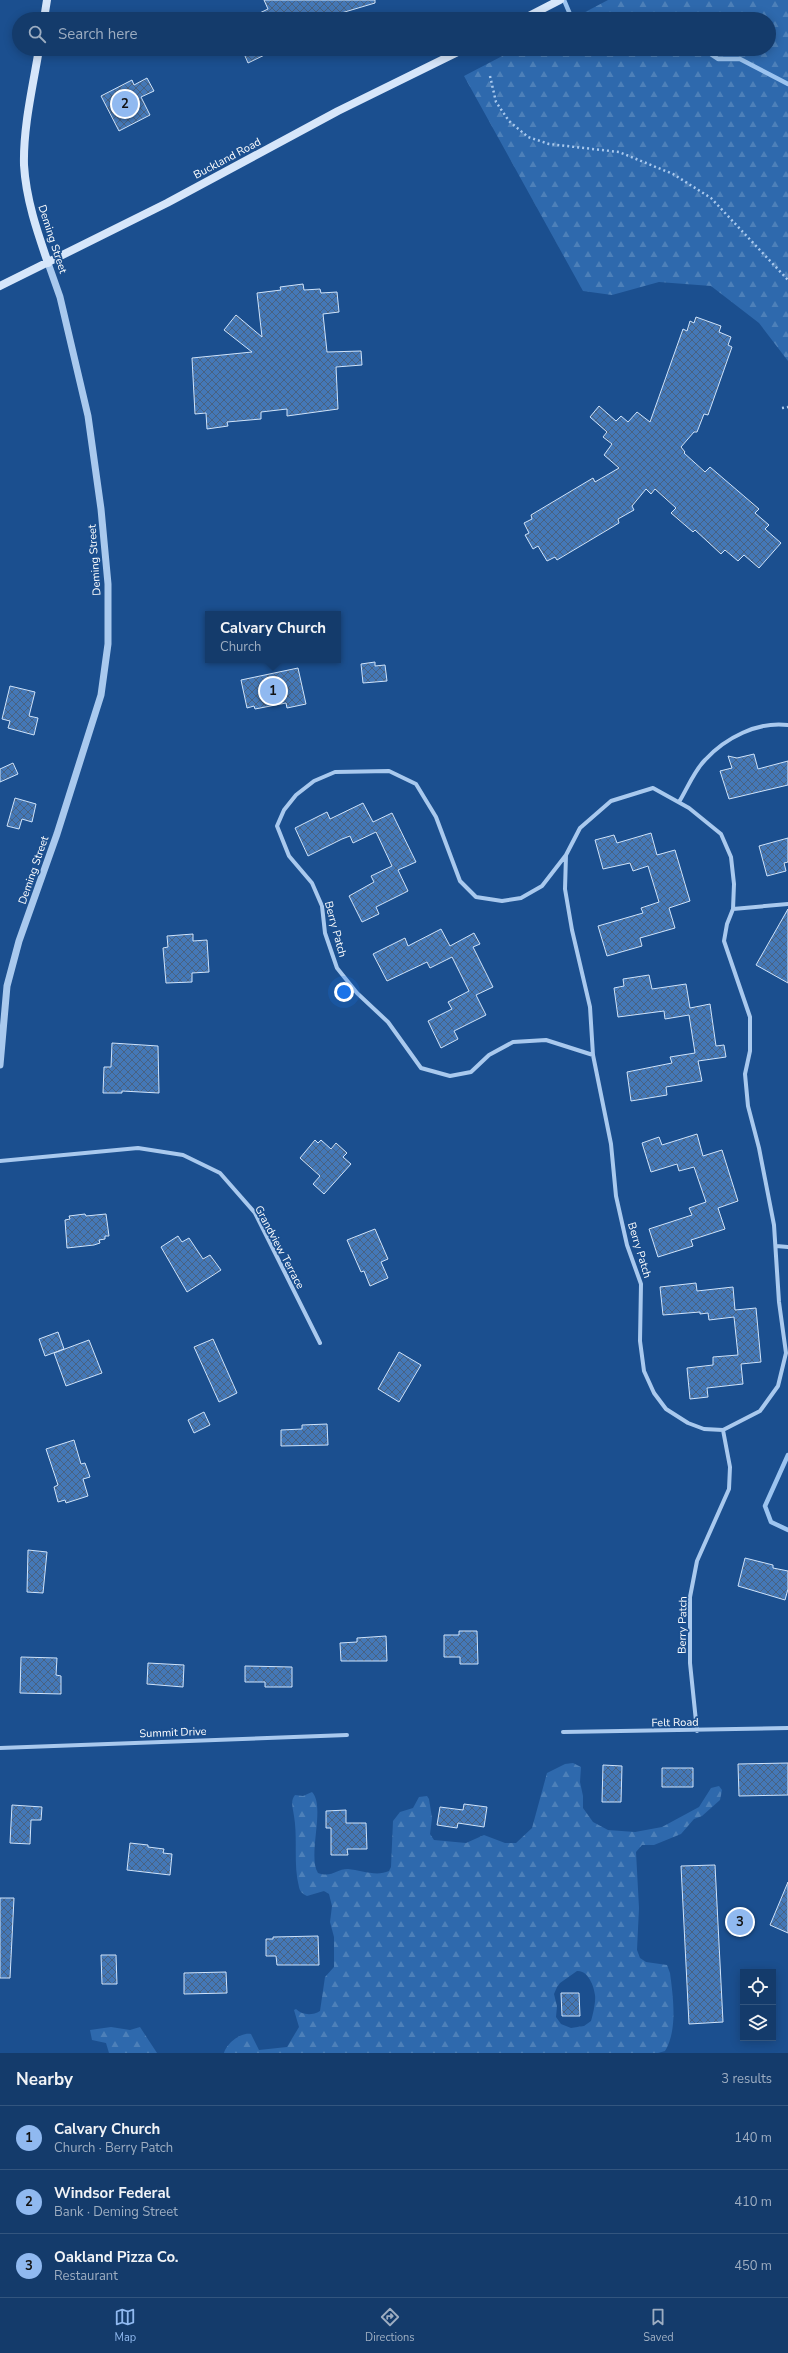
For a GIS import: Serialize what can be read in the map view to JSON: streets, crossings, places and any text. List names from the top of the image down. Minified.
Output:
{"streets":{"main road":["Buckland Road","Deming Street"],"street":["Berry Patch","Grandview Terrace","Felt Road","Summit Drive"]},"crossings":[["Buckland Road","Deming Street"],["Berry Patch","Felt Road"]],"page":{"search":"Search here","pins":["2","1","3"],"popup":["Calvary Church","Church"],"heading":["Nearby","3 results"],"list":[{"mark":"1","name":"Calvary Church","note":"Church · Berry Patch","value":"140 m"},{"mark":"2","name":"Windsor Federal","note":"Bank · Deming Street","value":"410 m"},{"mark":"3","name":"Oakland Pizza Co.","note":"Restaurant","value":"450 m"}],"nav":["Map","Directions","Saved"]}}
